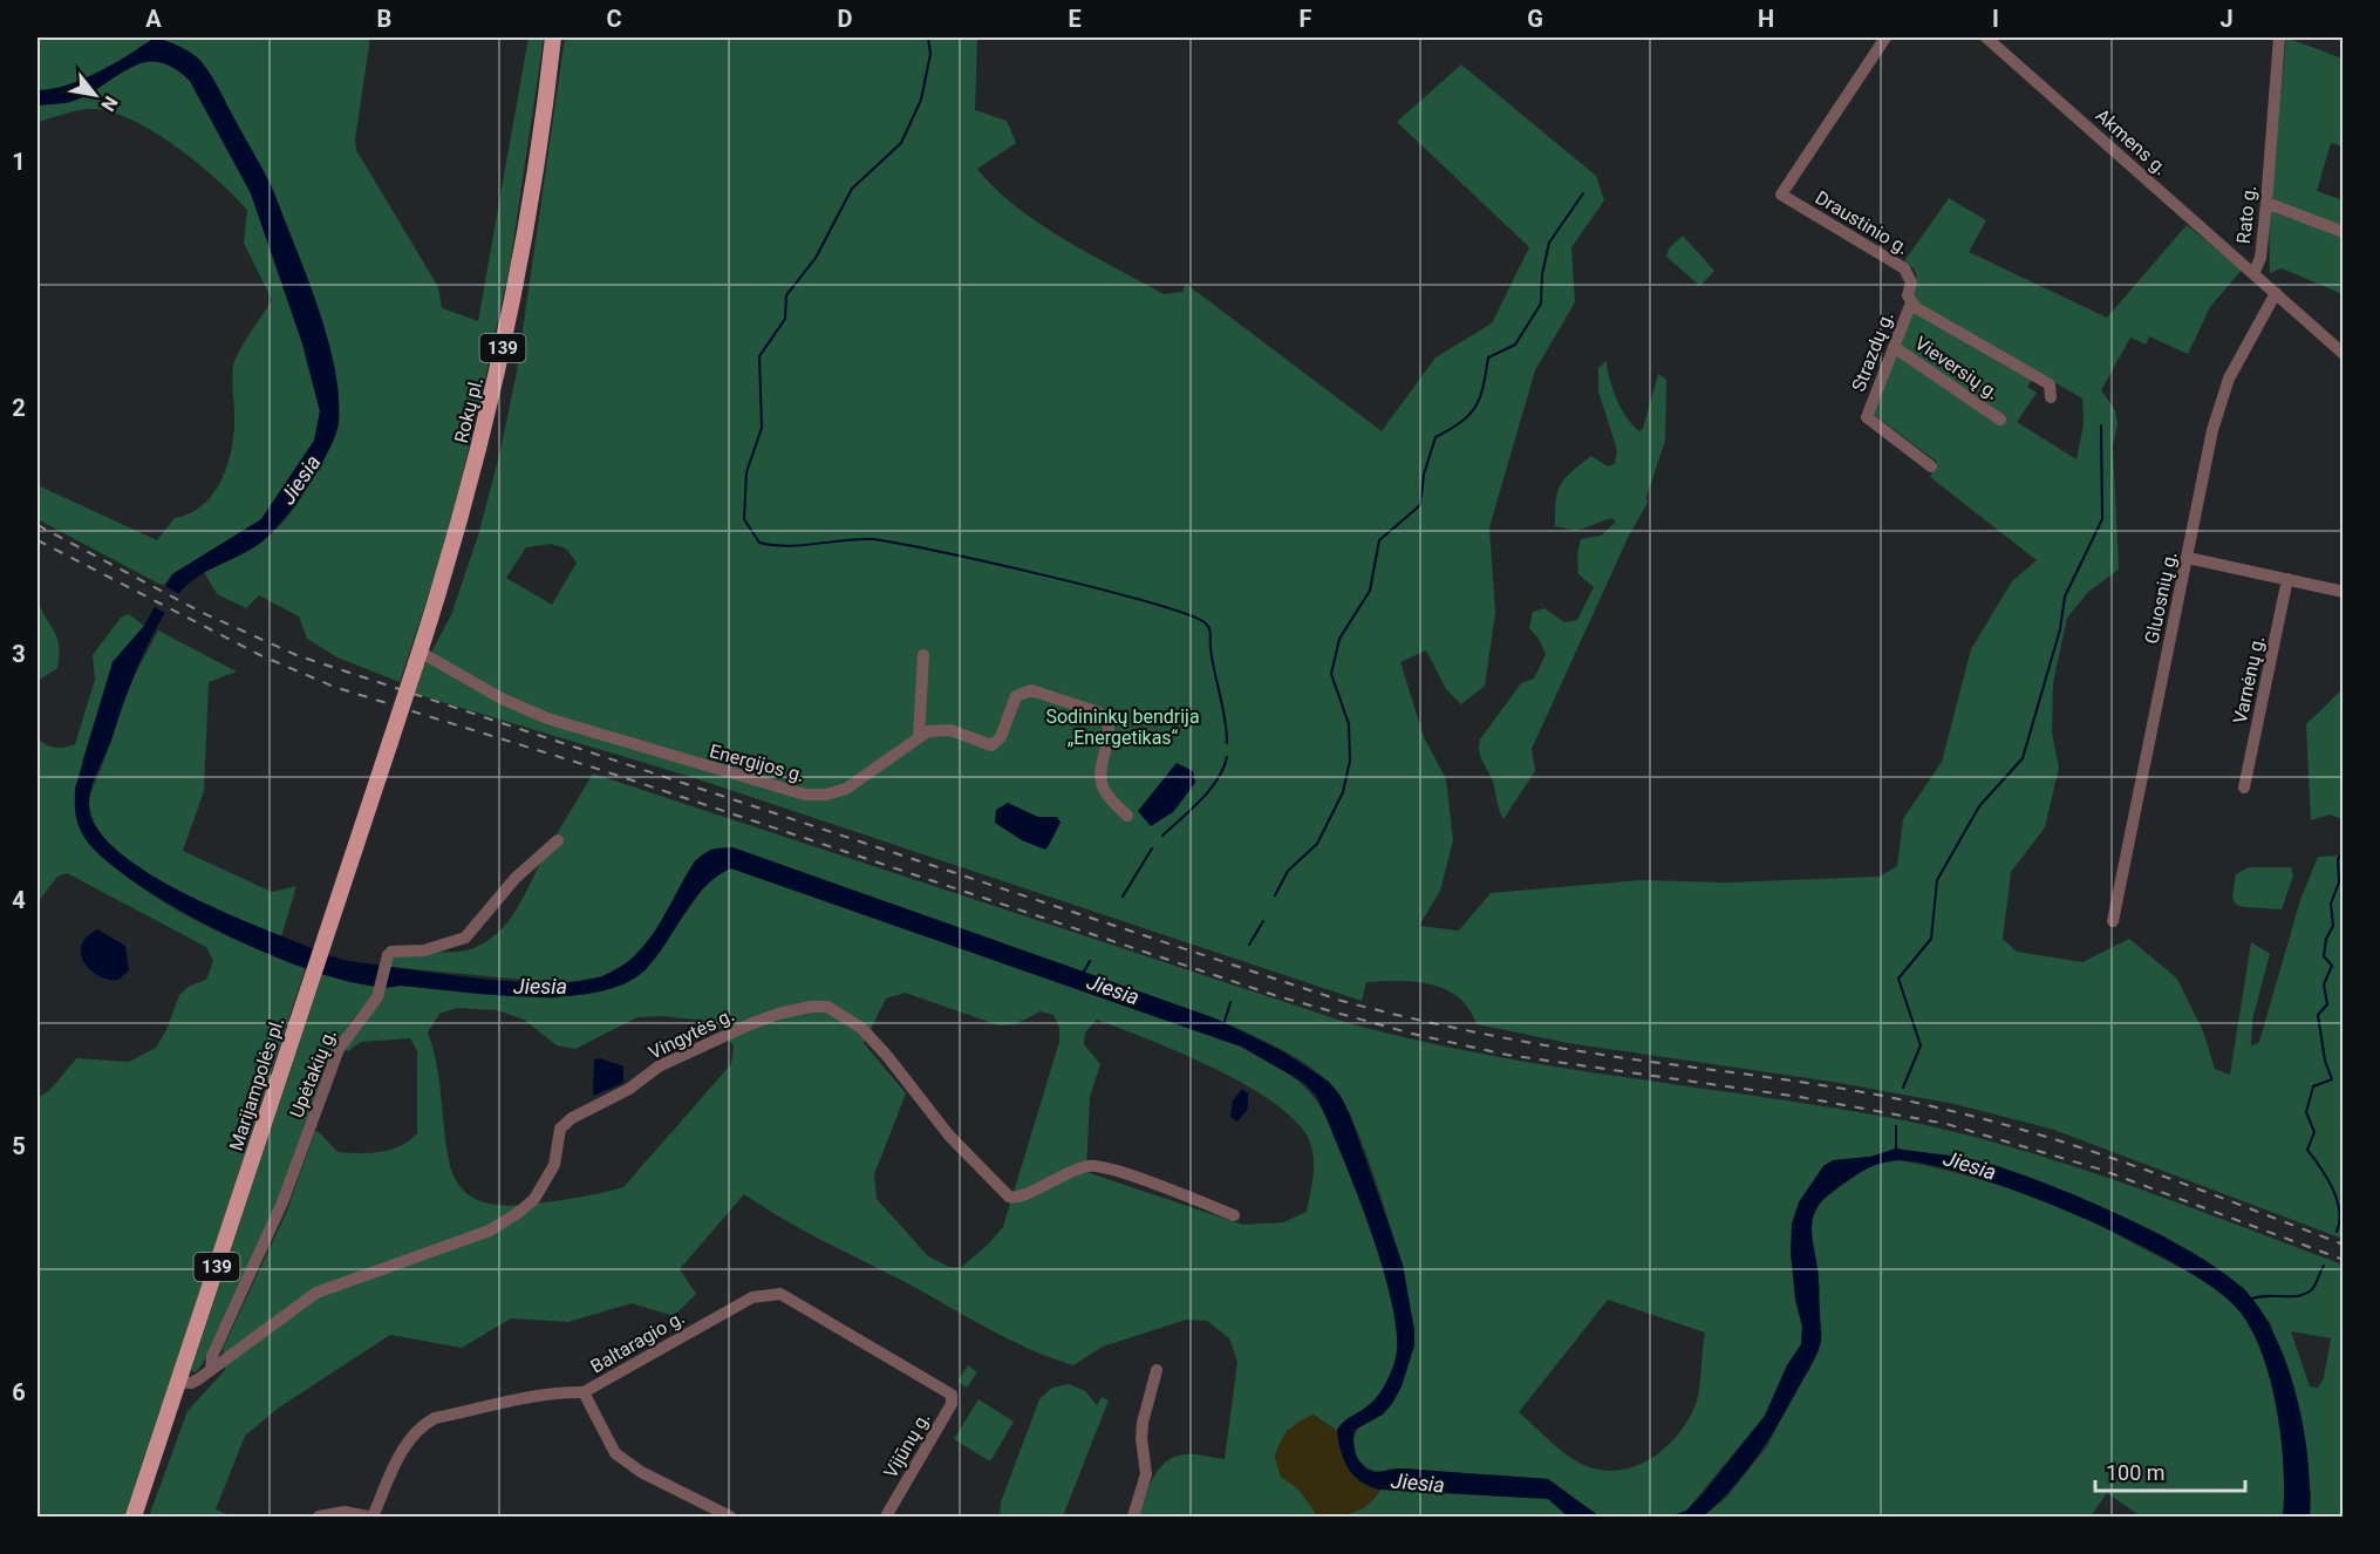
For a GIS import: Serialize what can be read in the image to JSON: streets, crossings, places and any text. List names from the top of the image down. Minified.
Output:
{"streets":{"main road":["139","Rokų pl.","Marijampolės pl."],"street":["Akmens g.","Rato g.","Draustinio g.","Strazdų g.","Vieversių g.","Gluosnių g.","Varnėnų g.","Energijos g.","Vingytės g.","Upėtakių g.","Baltaragio g.","Vijūnų g."]},"crossings":[["Akmens g.","Rato g."],["Draustinio g.","Strazdų g."],["Strazdų g.","Vieversių g."],["Rokų pl.","Energijos g."],["Rokų pl.","Marijampolės pl."],["Energijos g.","Marijampolės pl."],["Vingytės g.","Upėtakių g."],["Vingytės g.","Marijampolės pl."],["Baltaragio g.","Vijūnų g."]],"water":["Jiesia"],"parks":["Sodininkų bendrija „Energetikas“"],"scale_bar":"100 m","north":"bottom right","grid":{"columns":["A","B","C","D","E","F","G","H","I","J"],"rows":["1","2","3","4","5","6"]}}
